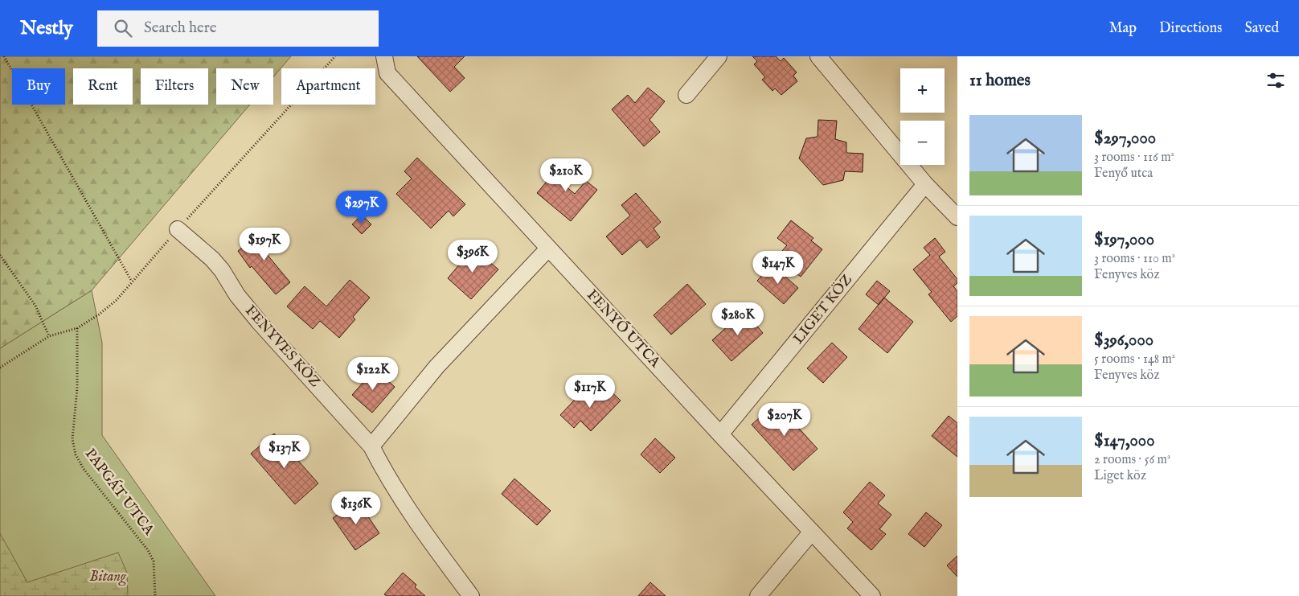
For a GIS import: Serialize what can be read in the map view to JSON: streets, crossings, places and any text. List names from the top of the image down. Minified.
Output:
{"streets":{"street":["LIGET KÖZ","FENYŐ UTCA","FENYVES KÖZ"],"path":["PAPGÁT UTCA"]},"crossings":[["LIGET KÖZ","FENYŐ UTCA"]],"parks":["Bitang"],"page":{"header":"Nestly","search":"Search here","nav":["Map","Directions","Saved"],"heading":"11 homes","map_buttons":["+","−"],"chip":["Buy","Rent","Filters","New","Apartment"],"list":[{"name":"$297,000","note":"3 rooms · 116 m² · Fenyő utca"},{"name":"$197,000","note":"3 rooms · 110 m² · Fenyves köz"},{"name":"$396,000","note":"5 rooms · 148 m² · Fenyves köz"},{"name":"$147,000","note":"2 rooms · 56 m² · Liget köz"}],"price":["$210K","$297K","$197K","$396K","$147K","$280K","$122K","$117K","$207K","$137K","$136K"]}}
